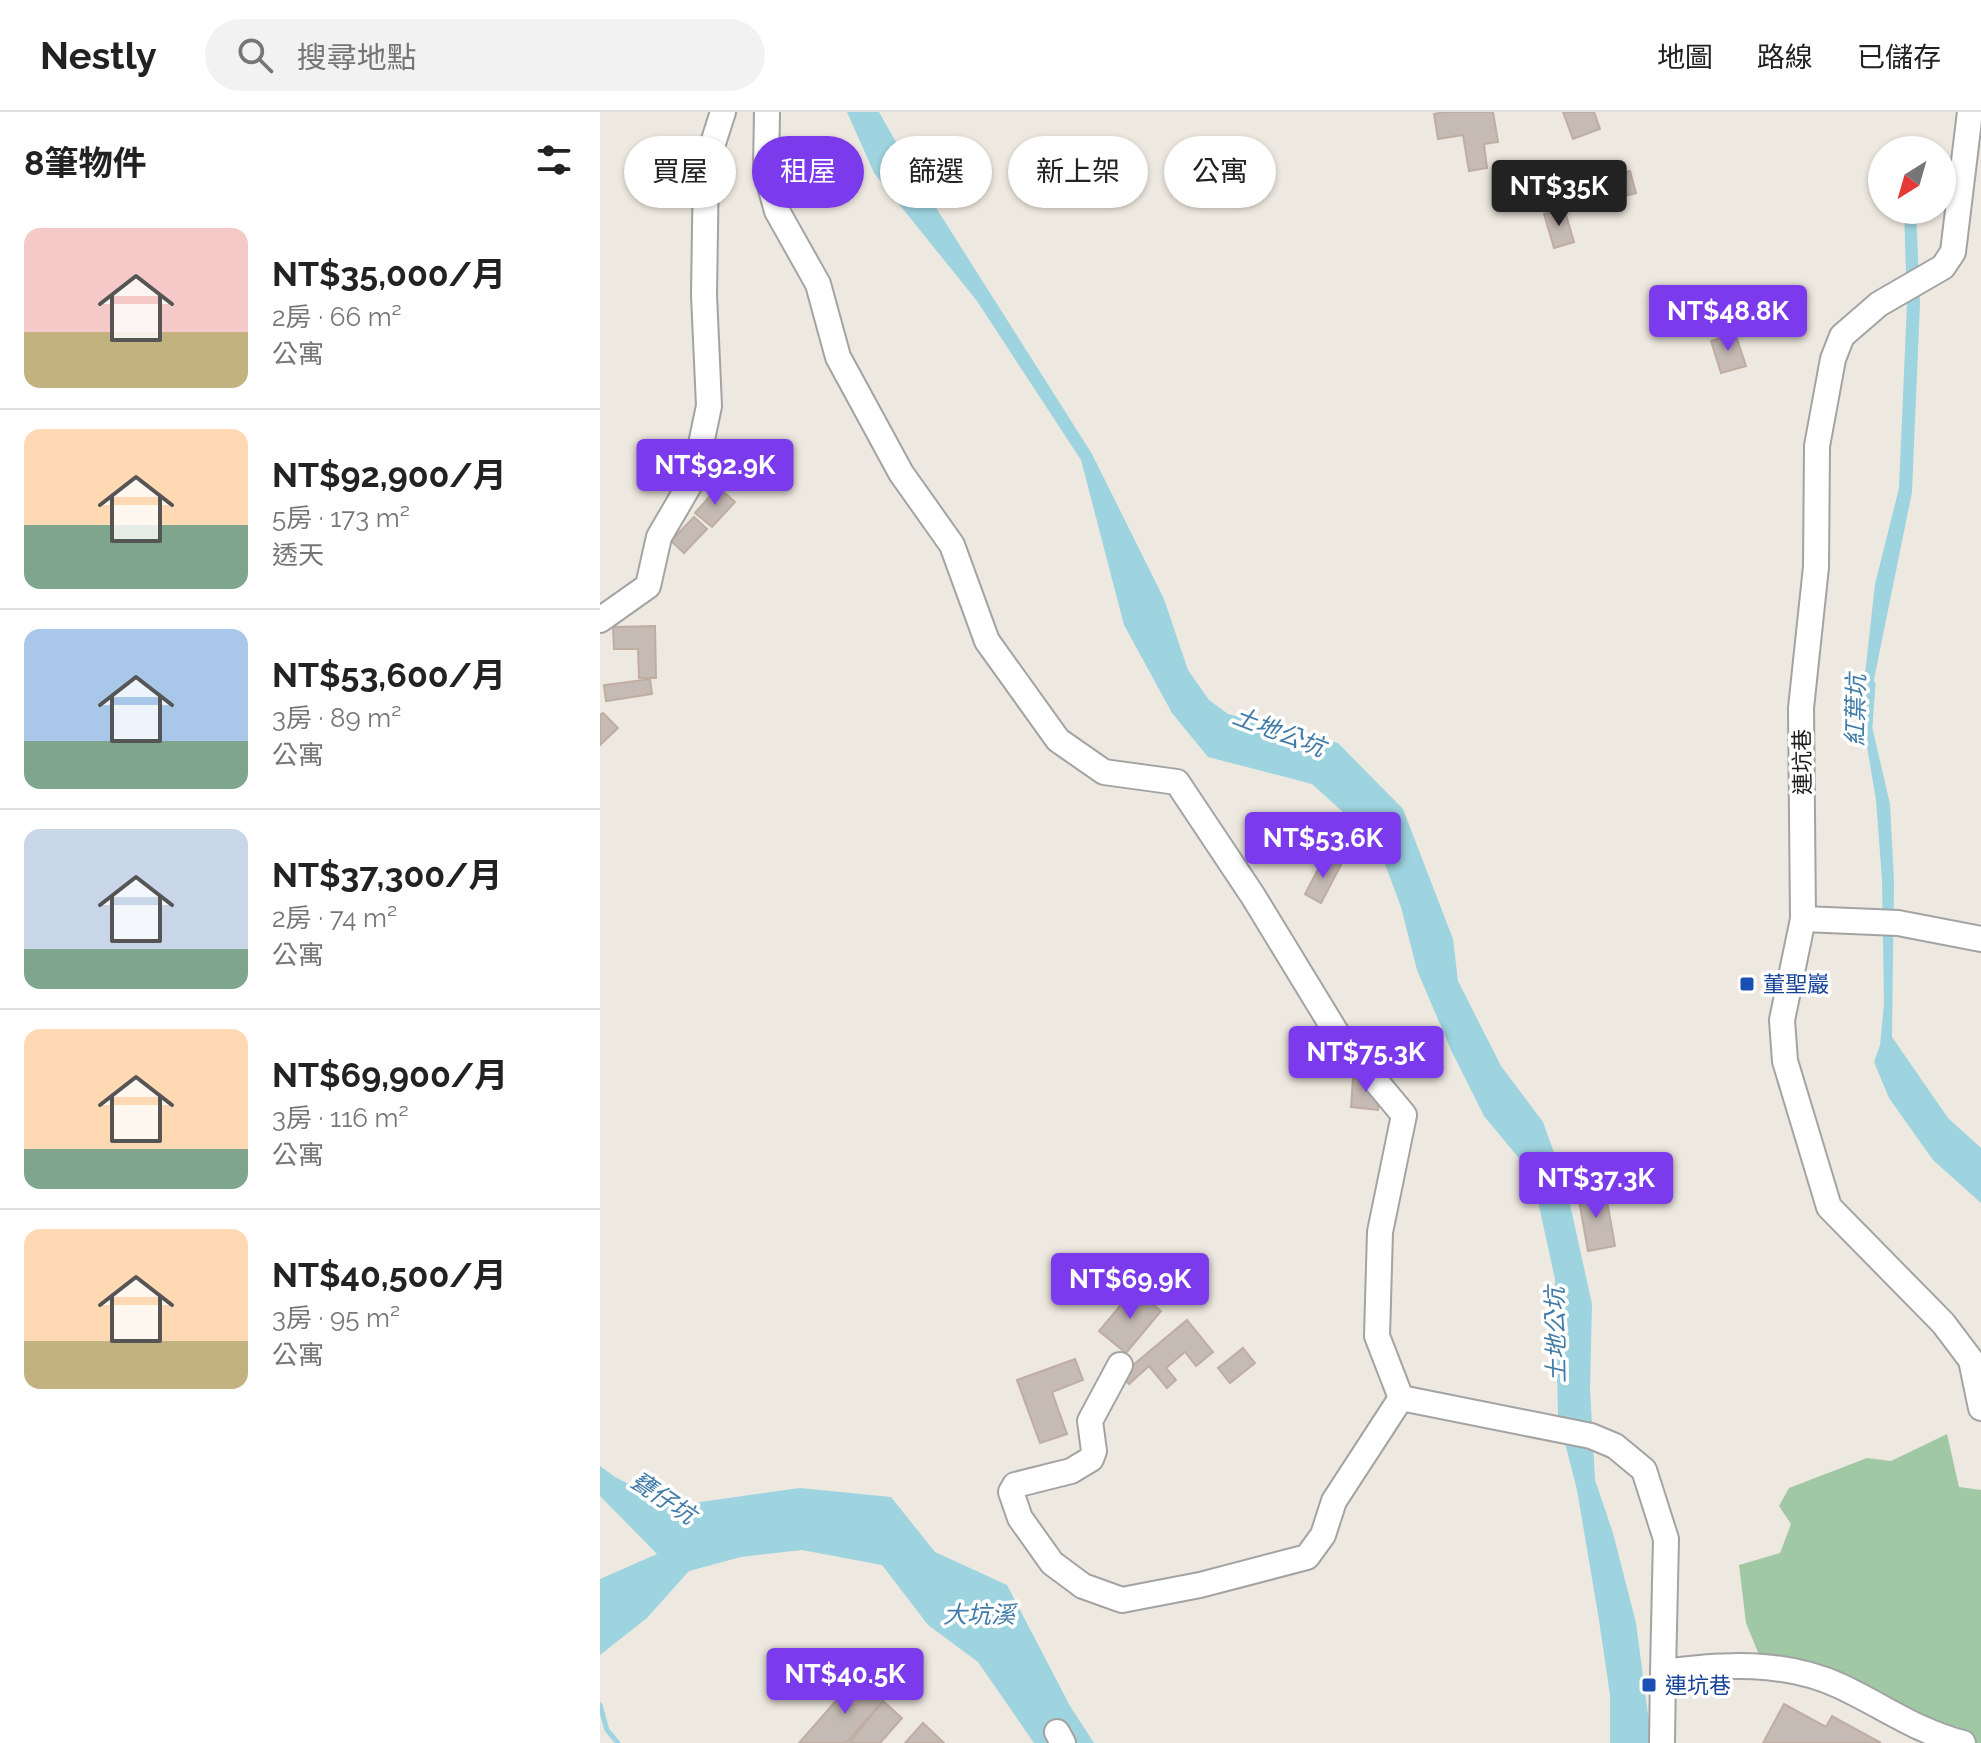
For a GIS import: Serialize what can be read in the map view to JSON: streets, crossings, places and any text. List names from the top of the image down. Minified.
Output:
{"streets":{"street":["連坑巷"]},"water":["紅葉坑","土地公坑","甕仔坑","大坑溪"],"places":{"transit":["董聖巖","連坑巷"]},"north":"bottom left","page":{"header":"Nestly","search":"搜尋地點","nav":["地圖","路線","已儲存"],"heading":"8筆物件","chip":["買屋","租屋","篩選","新上架","公寓"],"price":["NT$35K","NT$48.8K","NT$92.9K","NT$53.6K","NT$75.3K","NT$37.3K","NT$69.9K","NT$40.5K"],"list":[{"name":"NT$35,000/月","note":"2房 · 66 m² · 公寓"},{"name":"NT$92,900/月","note":"5房 · 173 m² · 透天"},{"name":"NT$53,600/月","note":"3房 · 89 m² · 公寓"},{"name":"NT$37,300/月","note":"2房 · 74 m² · 公寓"},{"name":"NT$69,900/月","note":"3房 · 116 m² · 公寓"},{"name":"NT$40,500/月","note":"3房 · 95 m² · 公寓"}]}}
